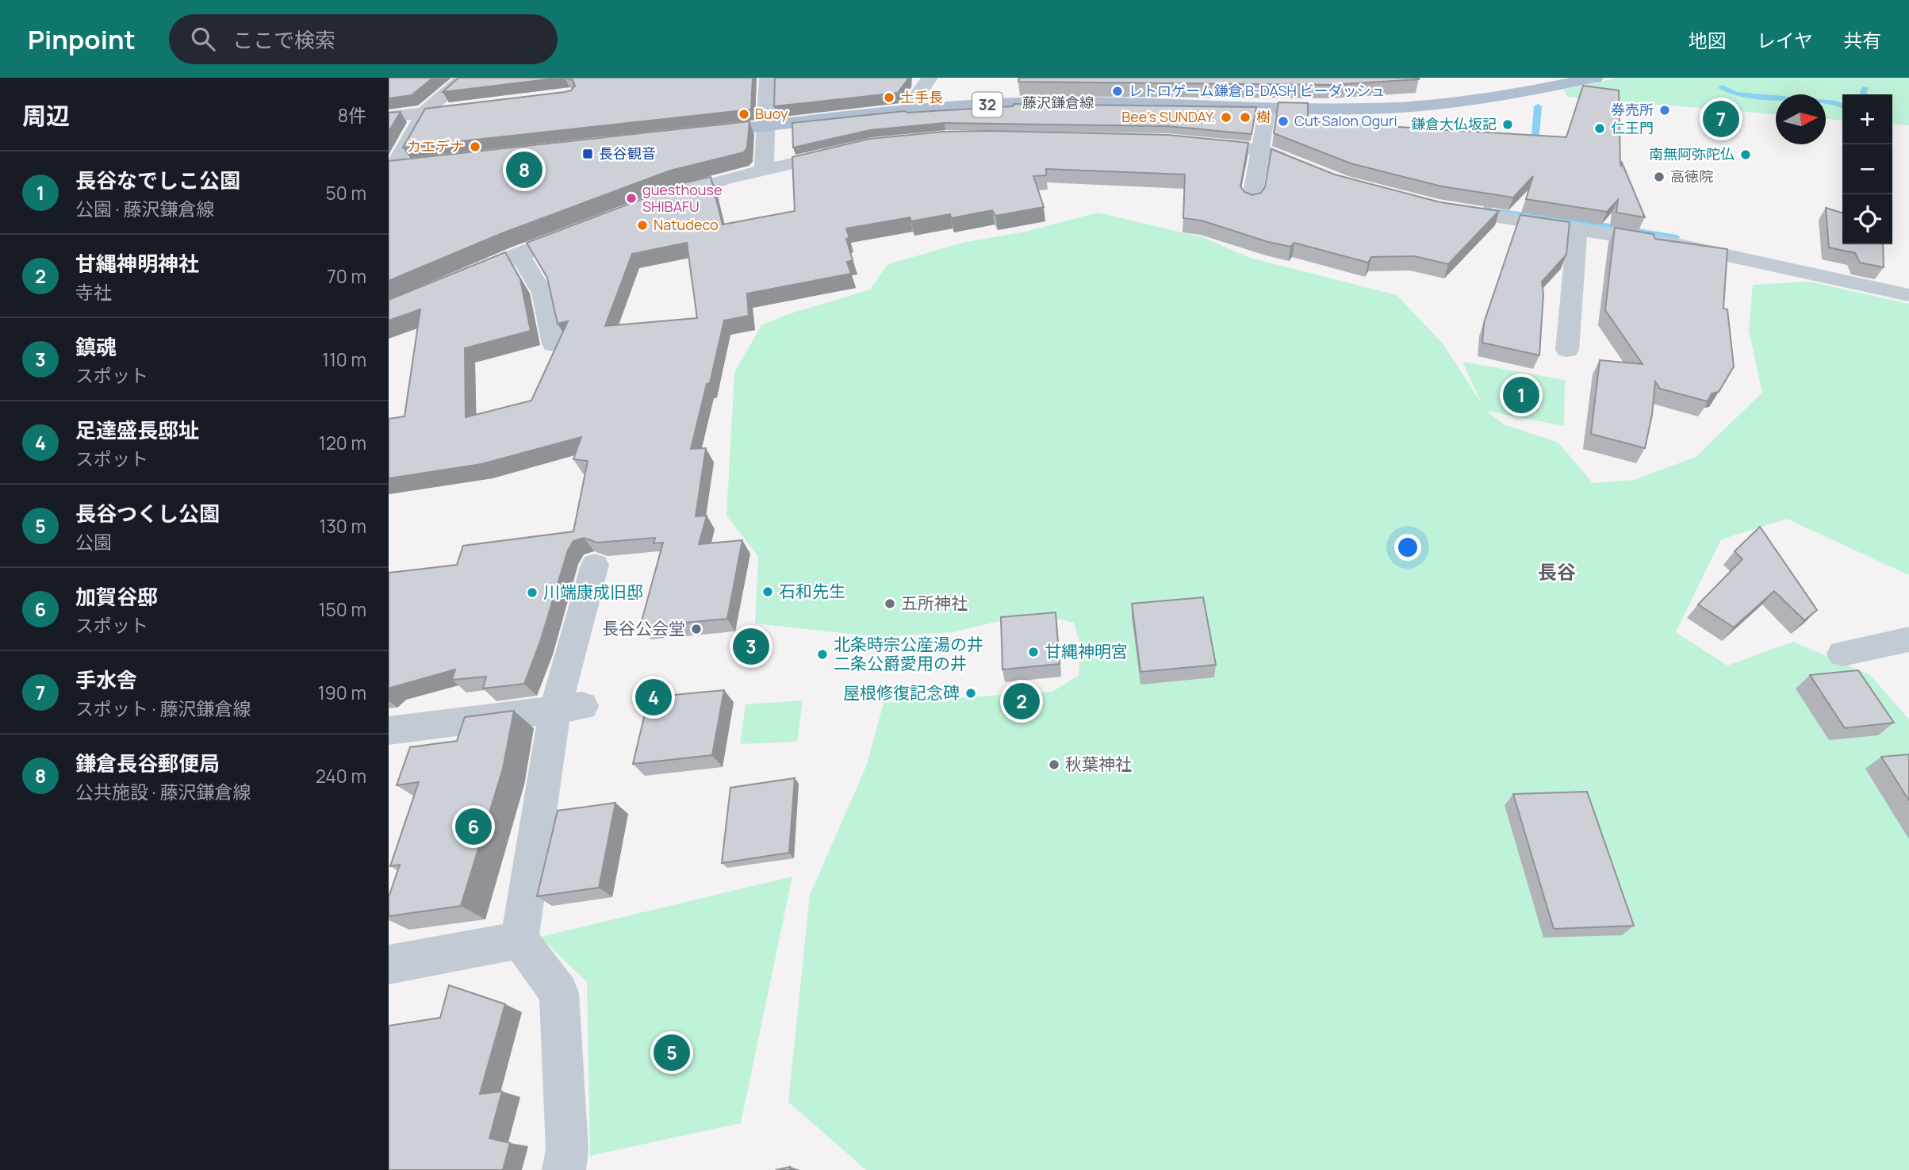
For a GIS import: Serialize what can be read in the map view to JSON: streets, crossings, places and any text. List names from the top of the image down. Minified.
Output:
{"streets":{"main road":["藤沢鎌倉線","32"]},"districts":["長谷"],"places":{"other":["レトロゲーム鎌倉 B-DASH ビーダッシュ","土手長","券売所","Buoy","Bee's SUNDAY.","樹","Cut Salon Oguri","鎌倉大仏坂記","仁王門","カエデナ","南無阿弥陀仏","高徳院","guesthouse SHIBAFU","Natudeco","石和先生","川端康成旧邸","五所神社","長谷公会堂","甘縄神明宮","北条時宗公産湯の井 二条公爵愛用の井","屋根修復記念碑","秋葉神社"],"transit":["長谷観音"]},"north":"right","page":{"header":"Pinpoint","search":"ここで検索","nav":["地図","レイヤ","共有"],"heading":["周辺","8件"],"map_buttons":["+","−"],"pins":["7","8","1","3","4","2","6","5"],"list":[{"mark":"1","name":"長谷なでしこ公園","note":"公園 · 藤沢鎌倉線","value":"50 m"},{"mark":"2","name":"甘縄神明神社","note":"寺社","value":"70 m"},{"mark":"3","name":"鎮魂","note":"スポット","value":"110 m"},{"mark":"4","name":"足達盛長邸址","note":"スポット","value":"120 m"},{"mark":"5","name":"長谷つくし公園","note":"公園","value":"130 m"},{"mark":"6","name":"加賀谷邸","note":"スポット","value":"150 m"},{"mark":"7","name":"手水舎","note":"スポット · 藤沢鎌倉線","value":"190 m"},{"mark":"8","name":"鎌倉長谷郵便局","note":"公共施設 · 藤沢鎌倉線","value":"240 m"}]}}
